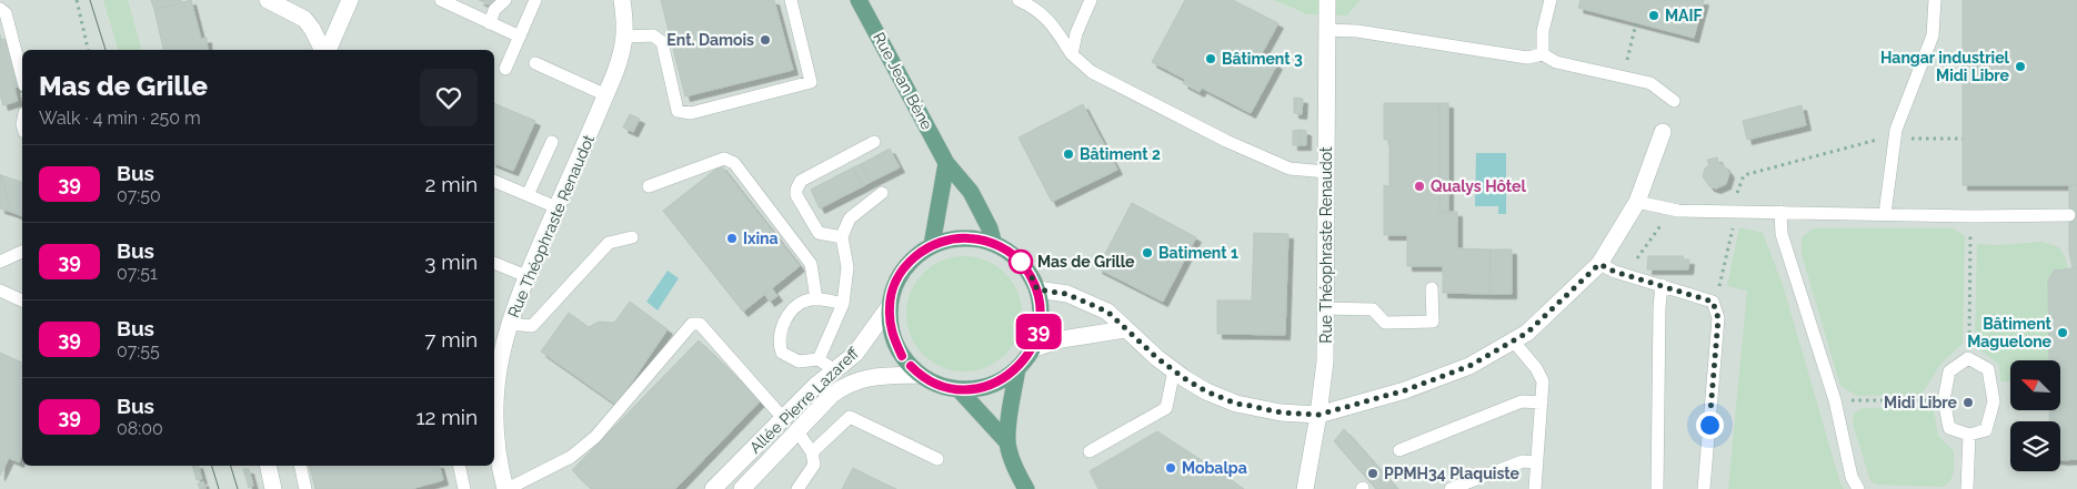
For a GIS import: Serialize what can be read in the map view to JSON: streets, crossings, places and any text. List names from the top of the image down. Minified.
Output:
{"streets":{"main road":["Rue Jean Bène"],"street":["Rue Théophraste Renaudot","Allée Pierre Lazareff"]},"crossings":[["Rue Jean Bène","Allée Pierre Lazareff"]],"places":["MAIF","Ent. Damois","Bâtiment 3","Hangar industriel Midi Libre","Bâtiment 2","Qualys Hôtel","Ixina","Batiment 1","Mas de Grille","Bâtiment Maguelone","Midi Libre","Mobalpa","PPMH34 Plaquiste"],"lines":["bus line 39"],"north":"top left","page":{"on_map":"39","heading":["Mas de Grille","Walk · 4 min · 250 m"],"list":[{"mark":"39","name":"Bus","note":"07:50","value":"2 min"},{"mark":"39","name":"Bus","note":"07:51","value":"3 min"},{"mark":"39","name":"Bus","note":"07:55","value":"7 min"},{"mark":"39","name":"Bus","note":"08:00","value":"12 min"}]}}
